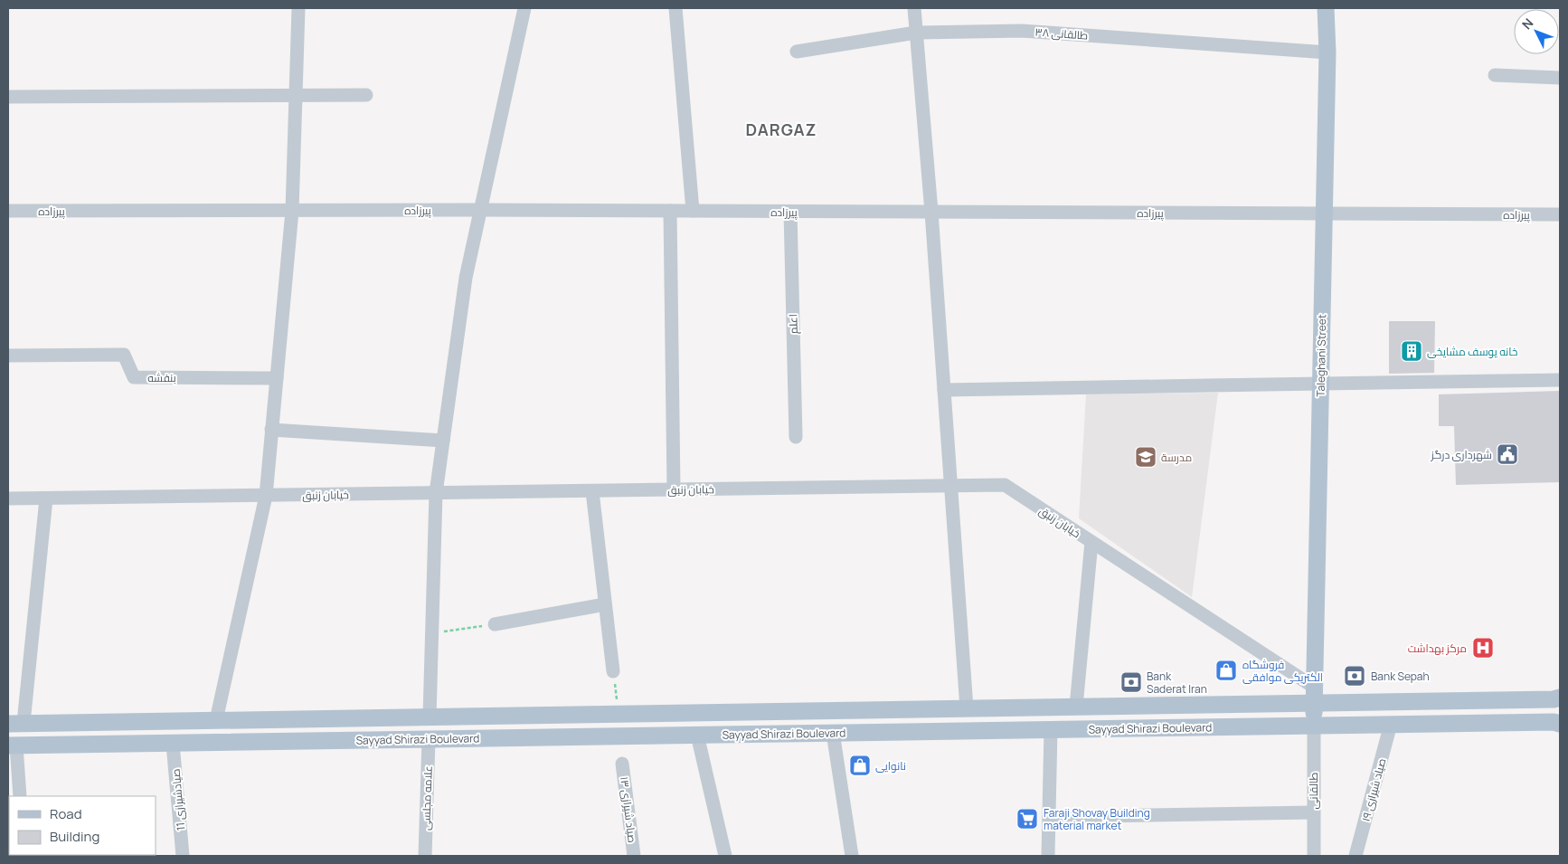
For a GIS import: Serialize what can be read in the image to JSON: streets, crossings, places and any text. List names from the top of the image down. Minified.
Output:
{"streets":{"main road":["Taleghani Street","Sayyad Shirazi Boulevard"],"street":["طالقانی ۳۸","پیرزاده","اعلم","بنفشه","خیابان زنبق","صیاد شیرازی ۱۹","طالقانی","علامه مجلسی","صیادشیرازی 11","صیاد شیرازی ۱۳"]},"crossings":[["طالقانی ۳۸","Taleghani Street"],["پیرزاده","اعلم"],["پیرزاده","Taleghani Street"],["Taleghani Street","خیابان زنبق"],["Taleghani Street","Sayyad Shirazi Boulevard"],["Taleghani Street","طالقانی"],["خیابان زنبق","Sayyad Shirazi Boulevard"],["Sayyad Shirazi Boulevard","صیاد شیرازی ۱۹"],["Sayyad Shirazi Boulevard","طالقانی"],["Sayyad Shirazi Boulevard","علامه مجلسی"],["Sayyad Shirazi Boulevard","صیادشیرازی 11"]],"districts":["DARGAZ"],"places":{"building":["خانه یوسف مشایخی"],"public building":["شهرداری درگز"],"school or university":["مدرسة"],"hospital":["مرکز بهداشت"],"shop":["فروشگاه الکتریکی موافقی","نانوایی"],"bank":["Bank Sepah","Bank Saderat Iran"],"supermarket":["Faraji Shovay Building material market"]},"legend":["Road","Building"],"north":"top left"}
